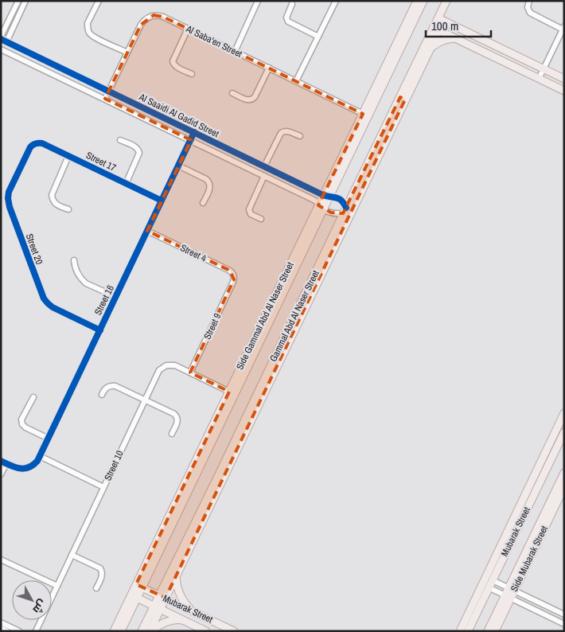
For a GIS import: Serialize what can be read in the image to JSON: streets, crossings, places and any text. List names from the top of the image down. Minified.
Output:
{"streets":{"main road":["Side Gammal Abd Al Naser Street","Gammal Abd Al Naser Street","Mubarak Street","Side Mubarak Street"],"street":["Al Saba'en Street","Al Saaidi Al Gadid Street","Street 17","Street 20","Street 4","Street 16","Street 9","Street 10"]},"crossings":[["Al Saba'en Street","Al Saaidi Al Gadid Street"],["Al Saba'en Street","Side Gammal Abd Al Naser Street"],["Al Saaidi Al Gadid Street","Street 16"],["Al Saaidi Al Gadid Street","Side Gammal Abd Al Naser Street"],["Al Saaidi Al Gadid Street","Gammal Abd Al Naser Street"],["Street 17","Street 20"],["Street 17","Street 16"],["Street 20","Street 16"],["Street 4","Street 16"],["Street 4","Street 9"],["Side Gammal Abd Al Naser Street","Gammal Abd Al Naser Street"],["Side Gammal Abd Al Naser Street","Street 10"],["Side Gammal Abd Al Naser Street","Mubarak Street"],["Gammal Abd Al Naser Street","Mubarak Street"],["Street 9","Street 10"],["Mubarak Street","Side Mubarak Street"]],"scale_bar":"100 m","north":"bottom right"}
